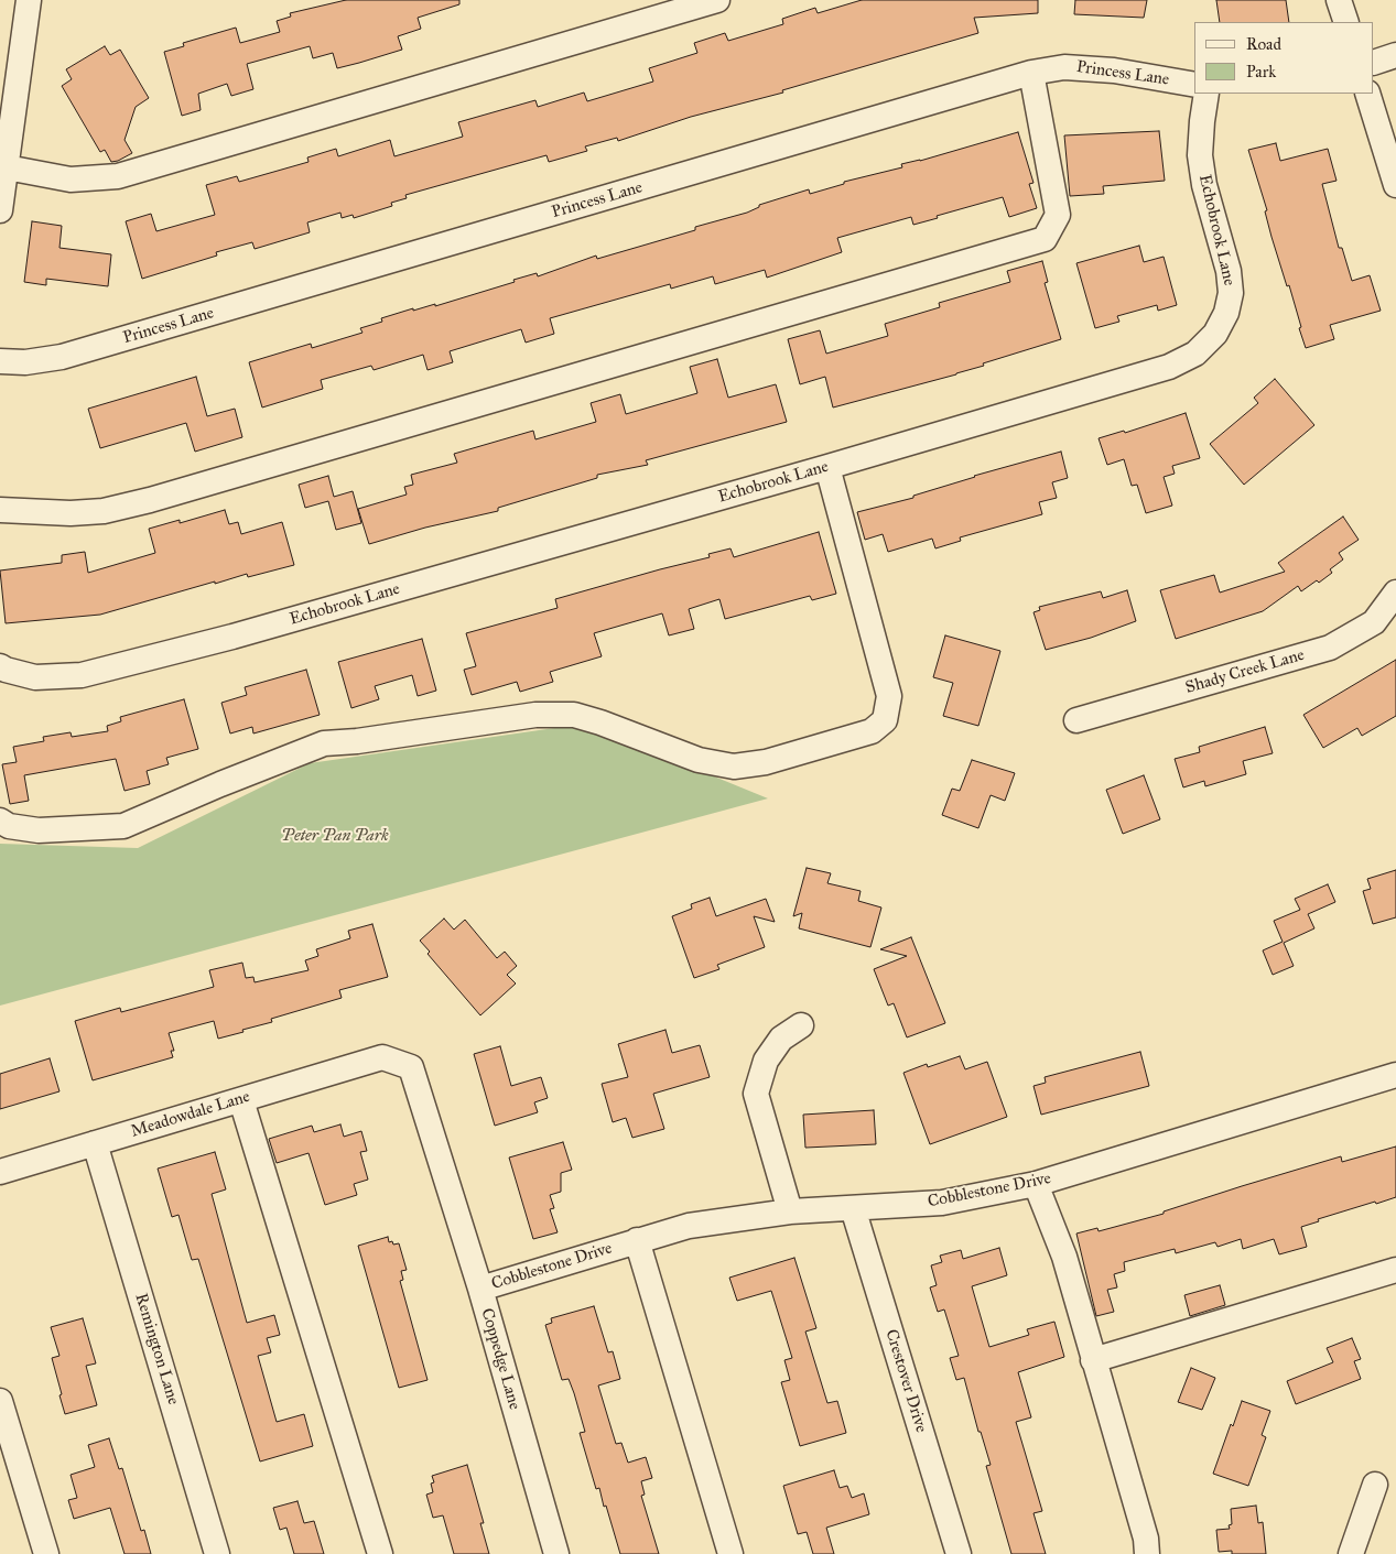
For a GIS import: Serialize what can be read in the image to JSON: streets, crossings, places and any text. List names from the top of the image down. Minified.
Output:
{"streets":{"street":["Princess Lane","Echobrook Lane","Shady Creek Lane","Meadowdale Lane","Cobblestone Drive","Remington Lane","Coppedge Lane","Crestover Drive"]},"crossings":[["Meadowdale Lane","Remington Lane"],["Meadowdale Lane","Coppedge Lane"],["Cobblestone Drive","Coppedge Lane"],["Cobblestone Drive","Crestover Drive"]],"parks":["Peter Pan Park"],"legend":["Road","Park"]}
